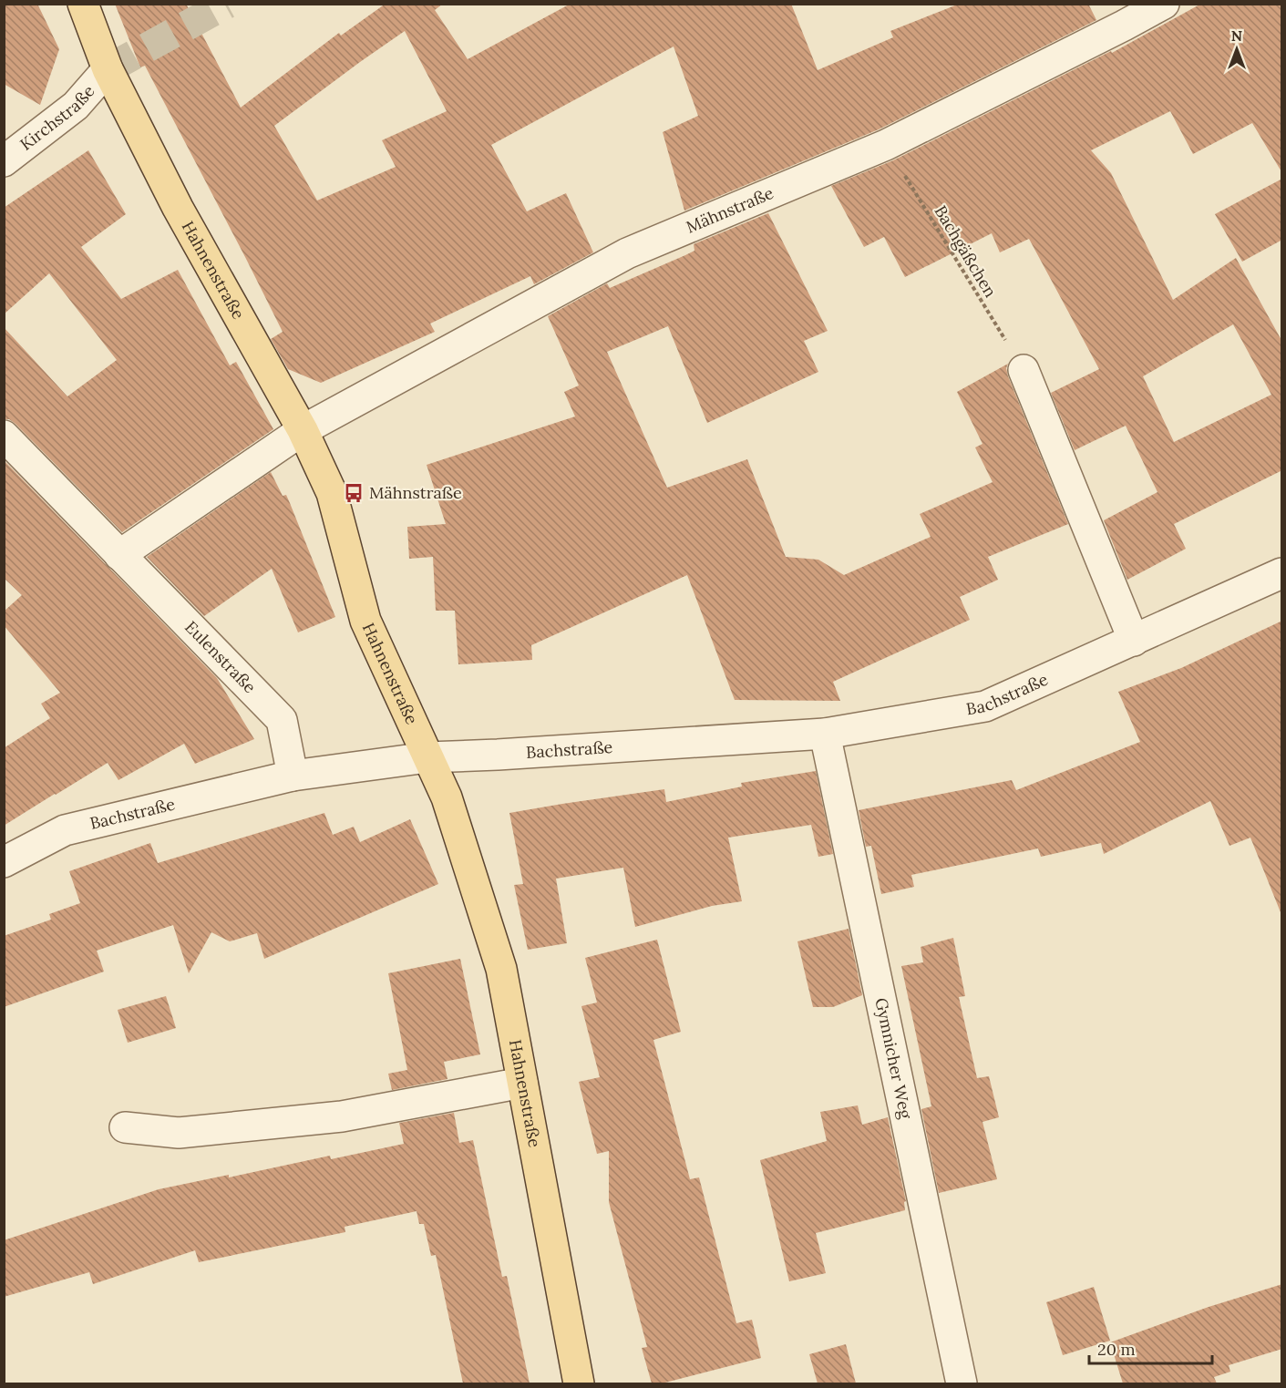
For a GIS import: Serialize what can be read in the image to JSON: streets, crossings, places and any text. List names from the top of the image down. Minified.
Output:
{"streets":{"main road":["Hahnenstraße"],"street":["Kirchstraße","Mähnstraße","Eulenstraße","Bachstraße","Gymnicher Weg"],"path":["Bachgäßchen"]},"crossings":[["Kirchstraße","Hahnenstraße"],["Mähnstraße","Bachgäßchen"],["Mähnstraße","Hahnenstraße"],["Hahnenstraße","Bachstraße"],["Eulenstraße","Bachstraße"],["Bachstraße","Gymnicher Weg"]],"places":{"bus stop":["Mähnstraße"]},"scale_bar":"20 m","north":"top"}
